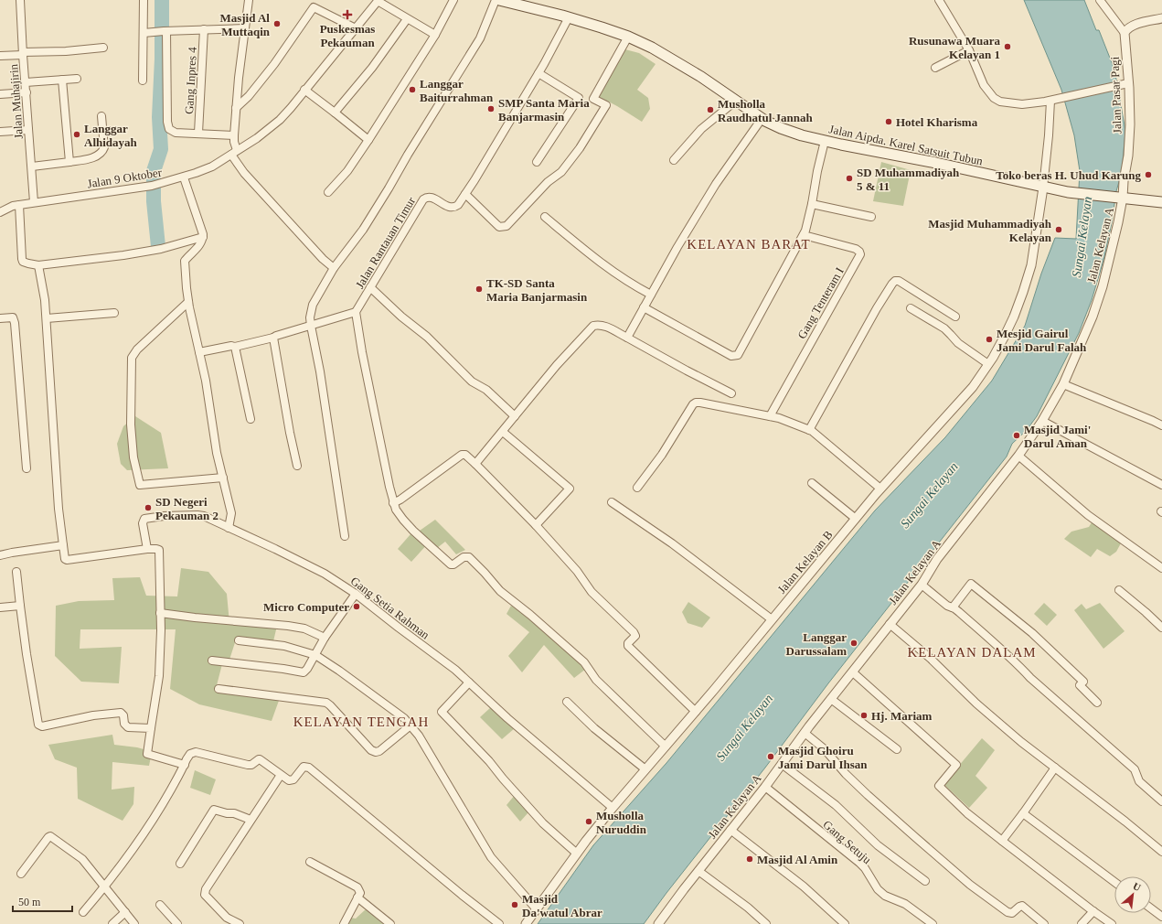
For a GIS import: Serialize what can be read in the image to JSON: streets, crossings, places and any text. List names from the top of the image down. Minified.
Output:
{"streets":{"main road":["Jalan Aipda. Karel Satsuit Tubun"],"street":["Gang Inpres 4","Jalan Pasar Pagi","Jalan Muhajirin","Jalan 9 Oktober","Jalan Rantauan Timur","Jalan Kelayan A","Gang Tenteram I","Jalan Kelayan B","Gang Setia Rahman","Gang Setuju"]},"crossings":[["Jalan Pasar Pagi","Jalan Aipda. Karel Satsuit Tubun"],["Jalan Pasar Pagi","Jalan Kelayan A"],["Jalan Muhajirin","Jalan 9 Oktober"],["Jalan Aipda. Karel Satsuit Tubun","Jalan Rantauan Timur"],["Jalan Aipda. Karel Satsuit Tubun","Jalan Kelayan A"],["Jalan Aipda. Karel Satsuit Tubun","Jalan Kelayan B"],["Jalan Kelayan A","Gang Setuju"],["Jalan Kelayan B","Gang Setia Rahman"]],"districts":["KELAYAN BARAT","KELAYAN DALAM","KELAYAN TENGAH"],"water":["Sungai Kelayan"],"places":{"health":["Puskesmas Pekauman"],"other":["Masjid Al Muttaqin","Rusunawa Muara Kelayan 1","Langgar Baiturrahman","SMP Santa Maria Banjarmasin","Musholla Raudhatul Jannah","Hotel Kharisma","Langgar Alhidayah","Toko beras H. Uhud Karung","SD Muhammadiyah 5 & 11","Masjid Muhammadiyah Kelayan","TK-SD Santa Maria Banjarmasin","Mesjid Gairul Jami Darul Falah","Masjid Jami' Darul Aman","SD Negeri Pekauman 2","Micro Computer","Langgar Darussalam","Hj. Mariam","Masjid Ghoiru Jami Darul Ihsan","Musholla Nuruddin","Masjid Al Amin","Masjid Da'watul Abrar"]},"scale_bar":"50 m","north":"top right"}
